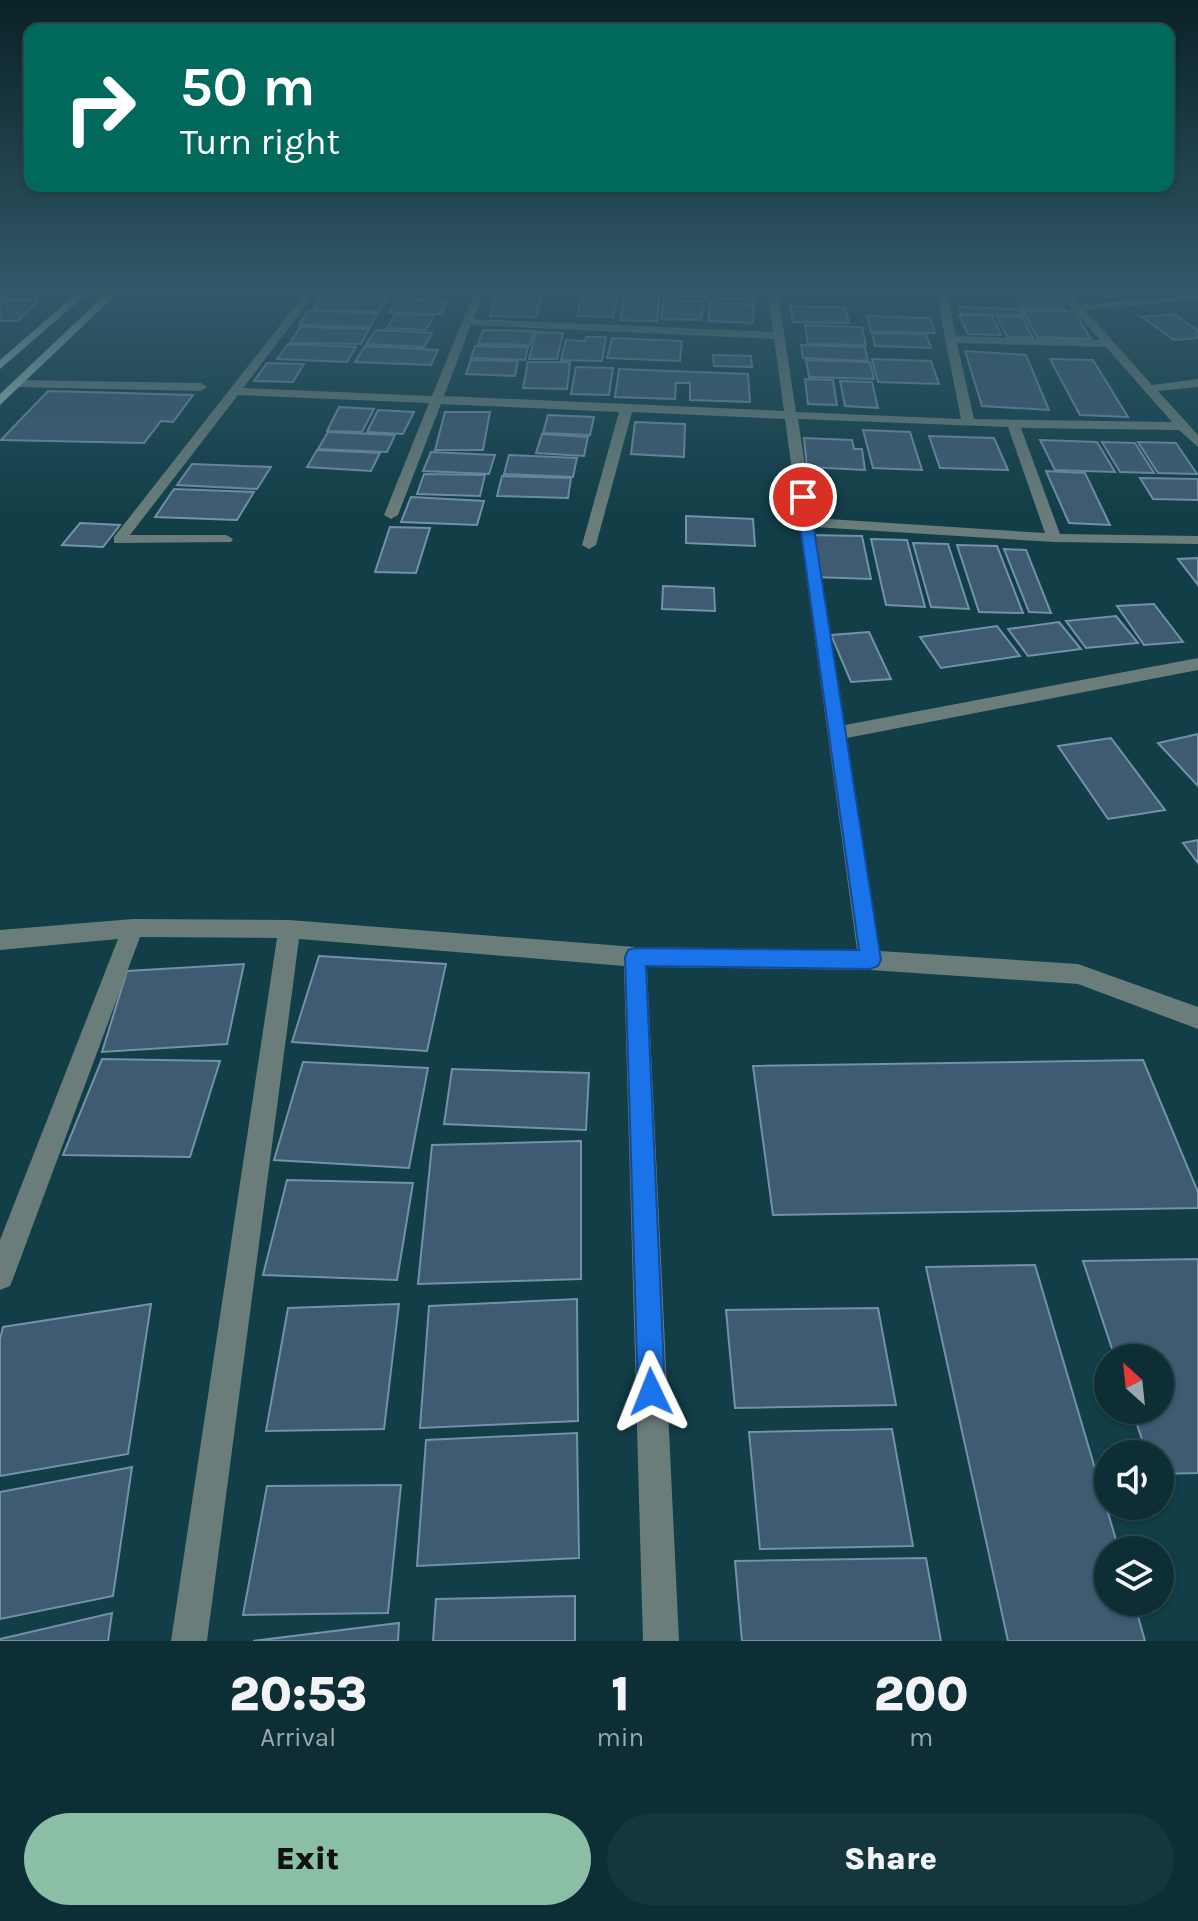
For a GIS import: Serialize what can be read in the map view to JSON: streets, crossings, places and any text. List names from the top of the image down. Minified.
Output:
{"north":"top left","page":{"turn":["50 m","Turn right"],"eta":["20:53","Arrival","1","min","200","m"],"buttons":["Exit","Share"]}}
